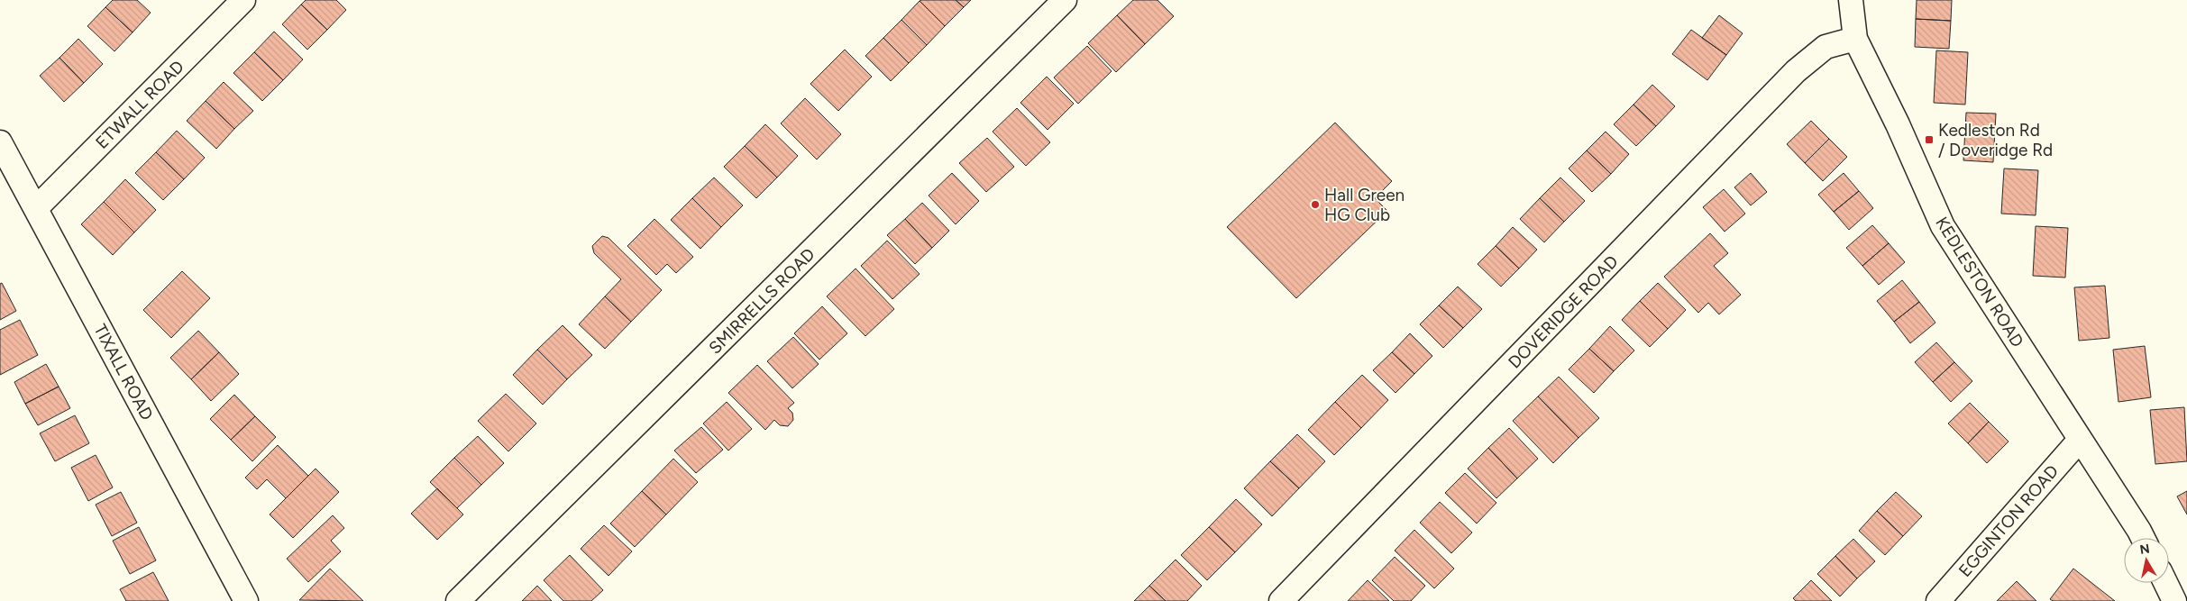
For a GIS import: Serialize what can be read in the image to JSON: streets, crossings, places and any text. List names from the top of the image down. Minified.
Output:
{"streets":{"street":["ETWALL ROAD","KEDLESTON ROAD","SMIRRELLS ROAD","DOVERIDGE ROAD","TIXALL ROAD","EGGINTON ROAD"]},"crossings":[["ETWALL ROAD","TIXALL ROAD"],["KEDLESTON ROAD","DOVERIDGE ROAD"],["KEDLESTON ROAD","EGGINTON ROAD"]],"places":{"transit":["Kedleston Rd / Doveridge Rd"],"other":["Hall Green HG Club"]},"north":"top"}
